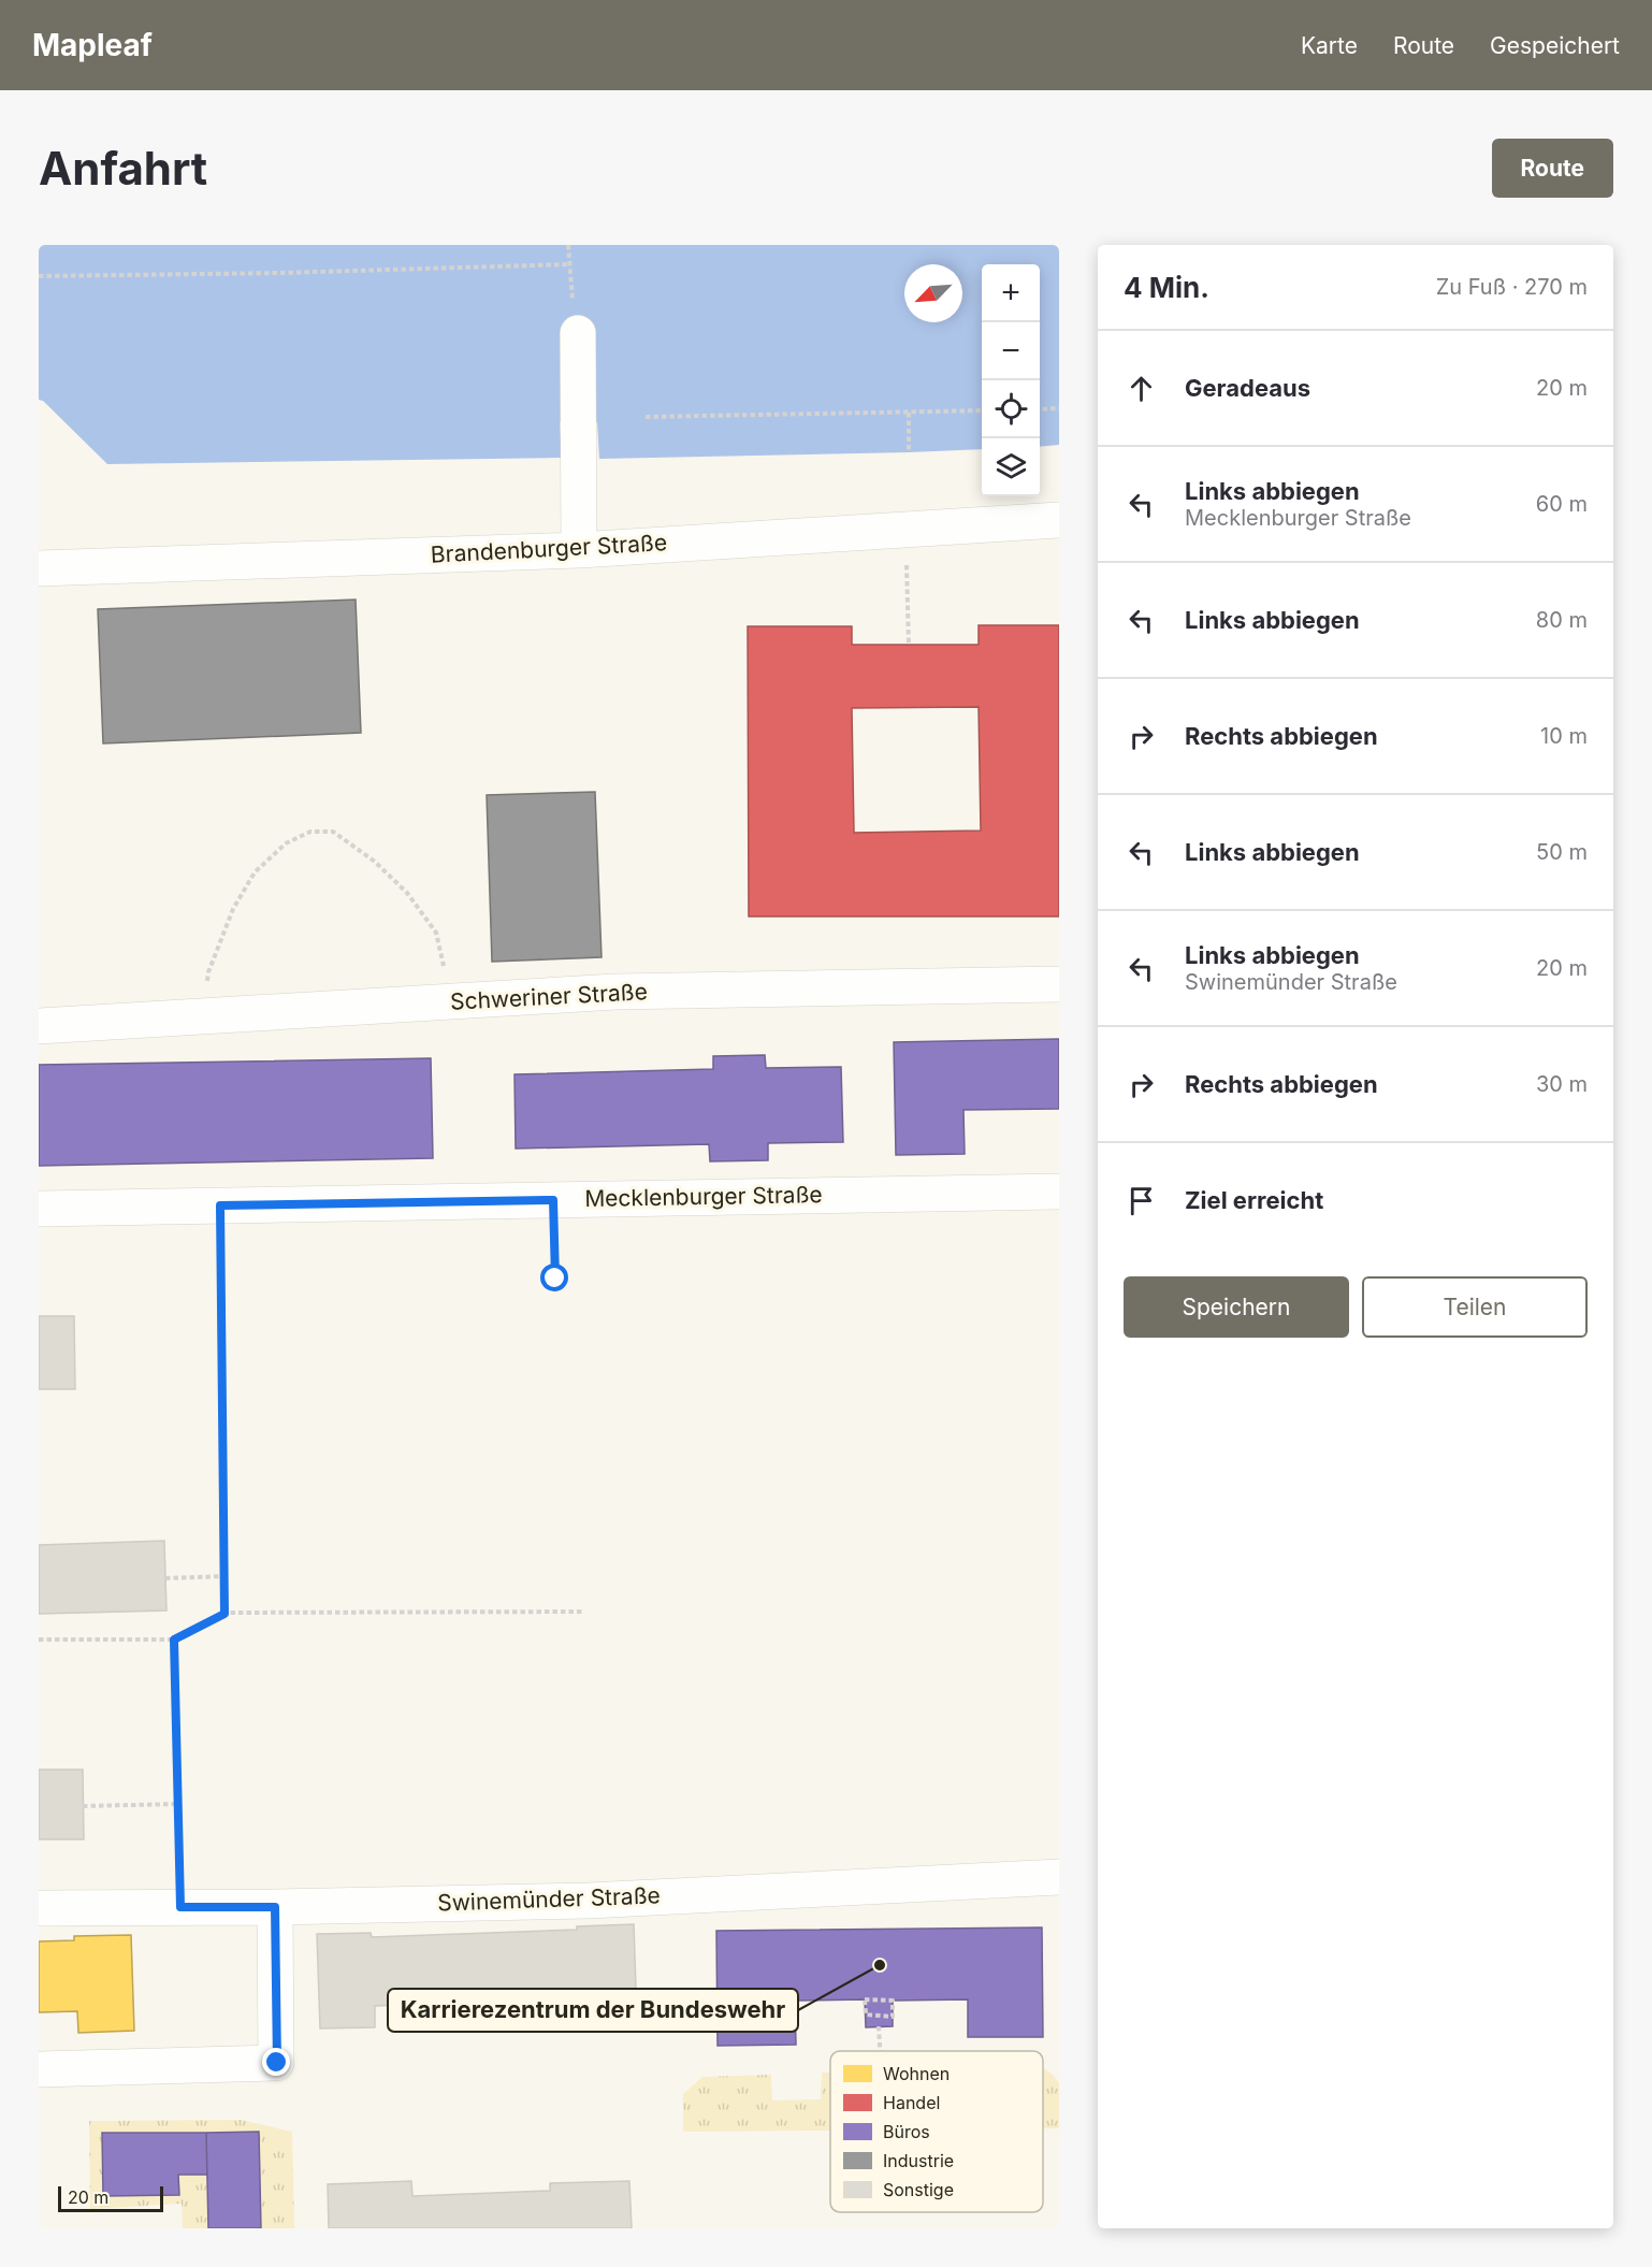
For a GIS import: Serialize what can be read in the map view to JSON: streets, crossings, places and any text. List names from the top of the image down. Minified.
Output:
{"streets":{"lane":["Brandenburger Straße","Schweriner Straße","Mecklenburger Straße","Swinemünder Straße"]},"places":["Karrierezentrum der Bundeswehr"],"legend":["Wohnen","Handel","Büros","Industrie","Sonstige"],"scale_bar":"20 m","north":"bottom left","page":{"header":"Mapleaf","nav":["Karte","Route","Gespeichert"],"buttons":["Route",["Speichern","Teilen"]],"title":"Anfahrt","heading":["4 Min.","Zu Fuß · 270 m"],"map_buttons":["+","−"],"list":[["Geradeaus","20 m"],["Links abbiegen","Mecklenburger Straße","60 m"],["Links abbiegen","80 m"],["Rechts abbiegen","10 m"],["Links abbiegen","50 m"],["Links abbiegen","Swinemünder Straße","20 m"],["Rechts abbiegen","30 m"],"Ziel erreicht"],"scale":"20 m"}}
